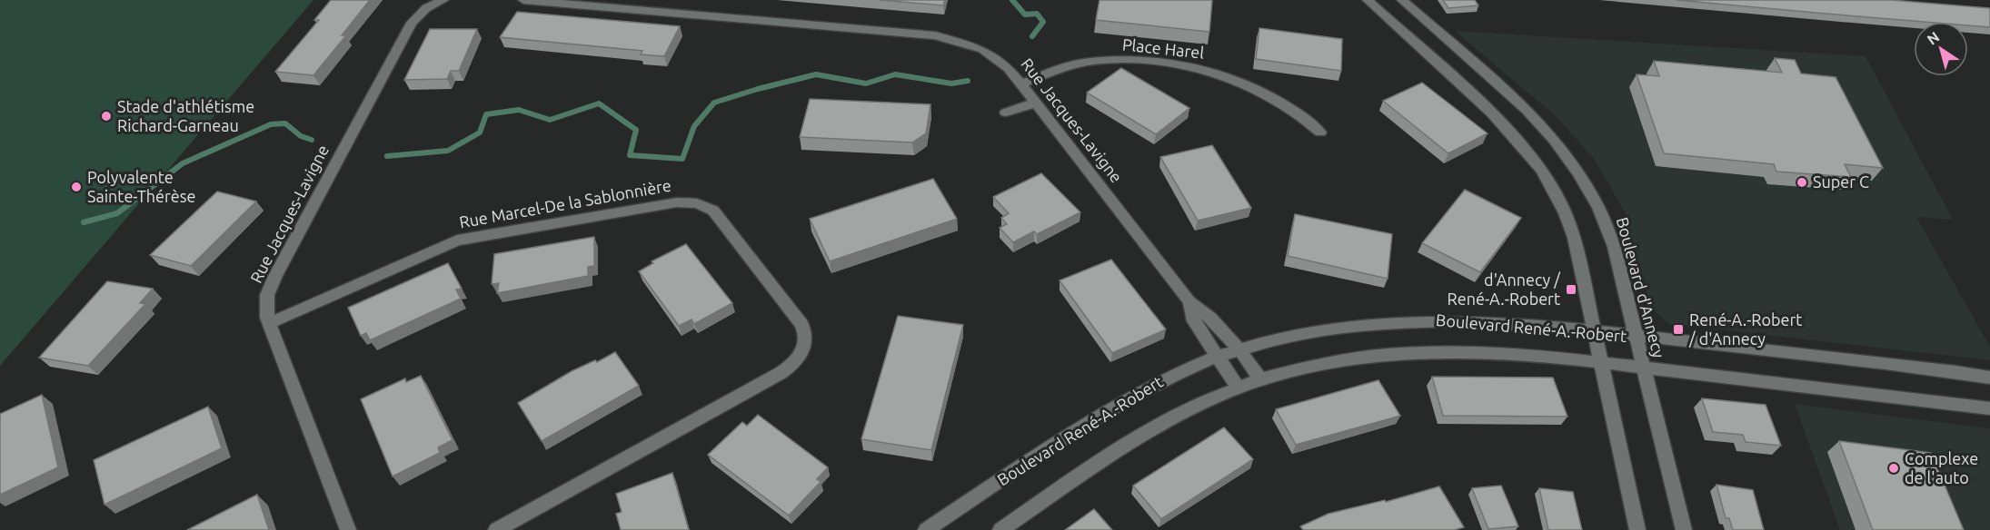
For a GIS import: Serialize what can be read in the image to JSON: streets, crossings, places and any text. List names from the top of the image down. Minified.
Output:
{"streets":{"street":["Place Harel","Rue Jacques-Lavigne","Rue Marcel-De la Sablonnière","Boulevard d'Annecy","Boulevard René-A.-Robert"]},"crossings":[["Place Harel","Rue Jacques-Lavigne"],["Rue Jacques-Lavigne","Rue Marcel-De la Sablonnière"],["Rue Jacques-Lavigne","Boulevard René-A.-Robert"],["Boulevard d'Annecy","Boulevard René-A.-Robert"]],"places":{"other":["Stade d'athlétisme Richard-Garneau","Super C","Polyvalente Sainte-Thérèse","Complexe de l'auto"],"transit":["d'Annecy / René-A.-Robert","René-A.-Robert / d'Annecy"]},"north":"top left"}
